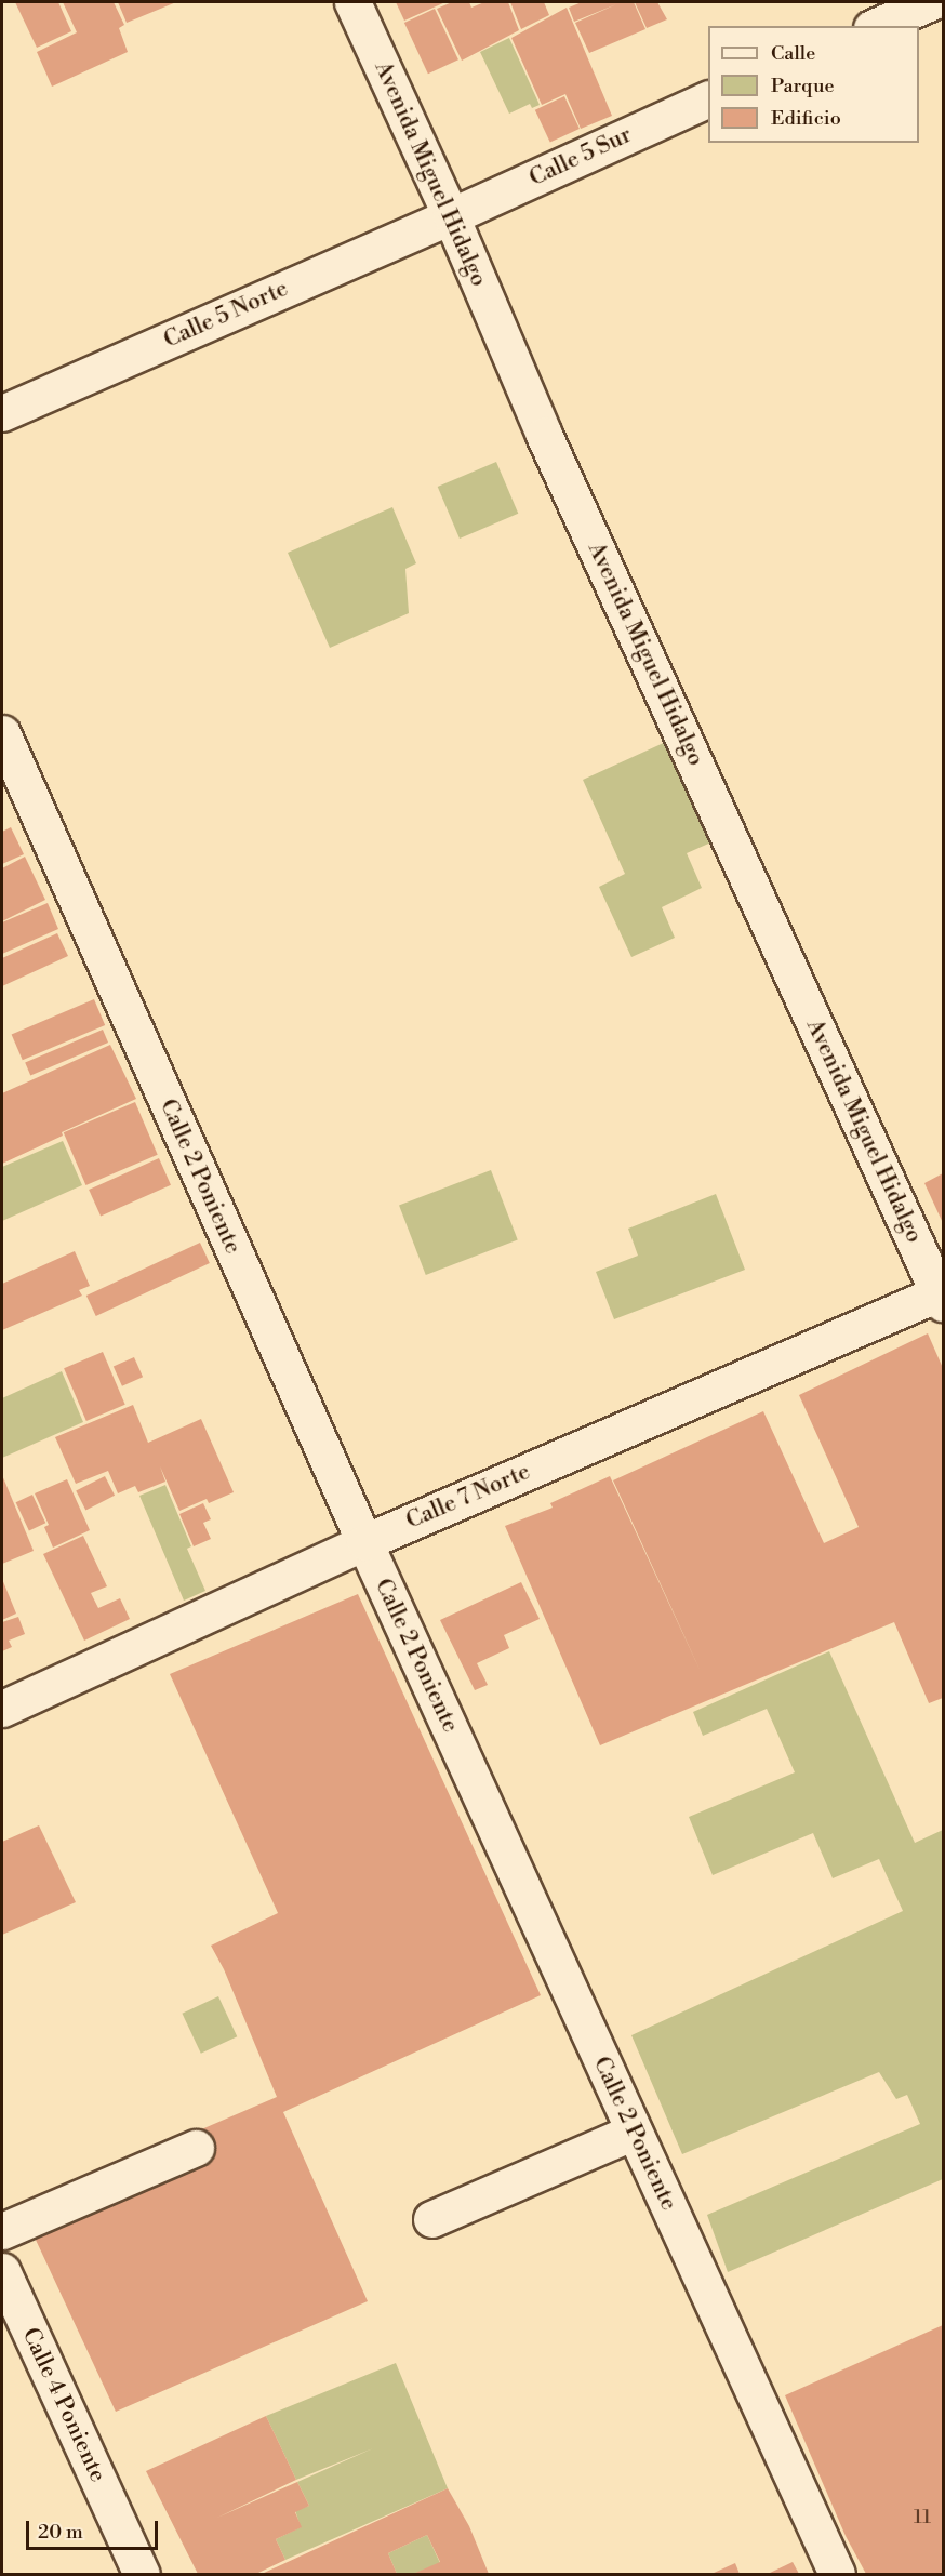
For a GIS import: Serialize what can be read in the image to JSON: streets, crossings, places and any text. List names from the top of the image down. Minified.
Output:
{"streets":{"street":["Calle 5 Sur","Avenida Miguel Hidalgo","Calle 5 Norte","Calle 2 Poniente","Calle 7 Norte","Calle 4 Poniente"]},"crossings":[["Calle 5 Sur","Avenida Miguel Hidalgo"],["Calle 5 Sur","Calle 5 Norte"],["Avenida Miguel Hidalgo","Calle 5 Norte"],["Avenida Miguel Hidalgo","Calle 7 Norte"],["Calle 2 Poniente","Calle 7 Norte"]],"house_numbers":["11"],"legend":["Calle","Parque","Edificio"],"scale_bar":"20 m"}
